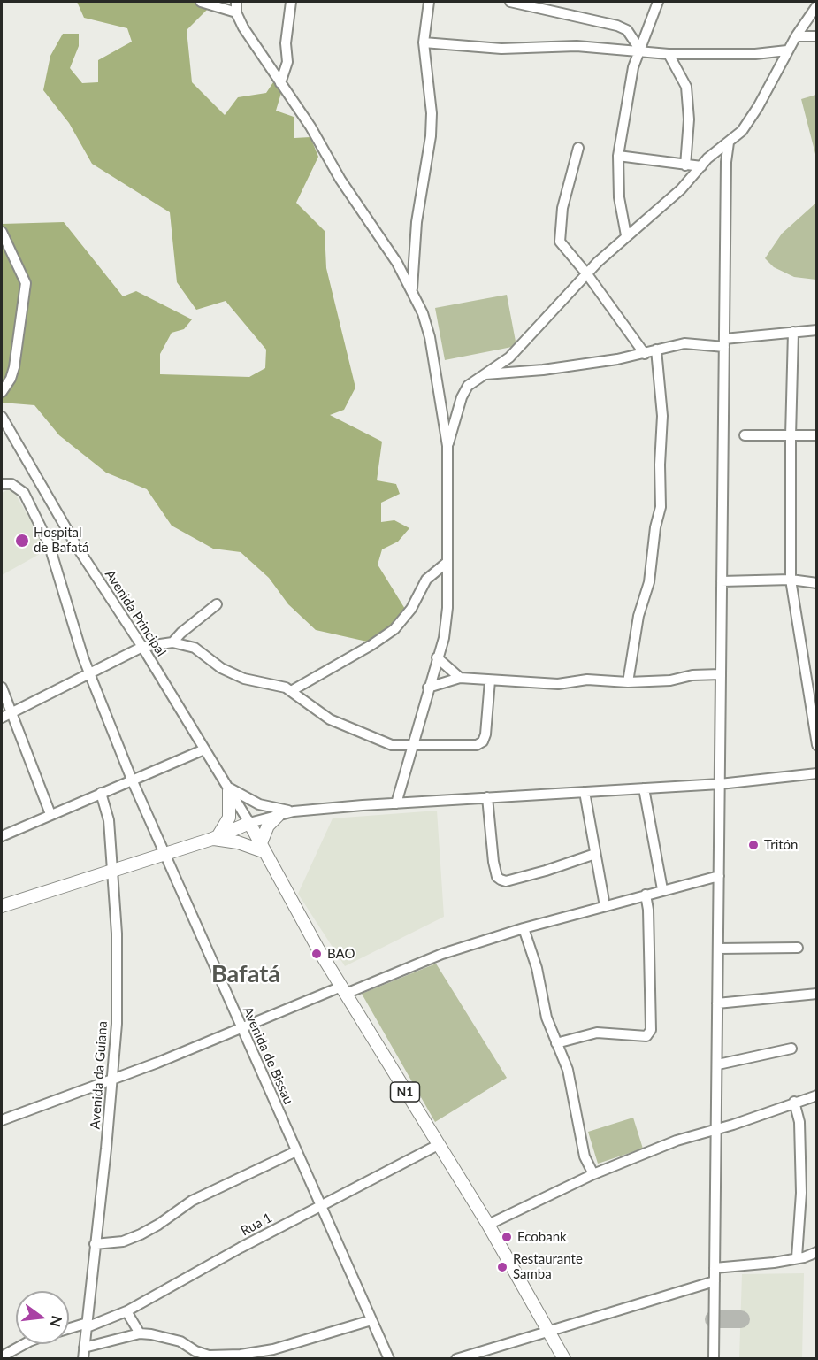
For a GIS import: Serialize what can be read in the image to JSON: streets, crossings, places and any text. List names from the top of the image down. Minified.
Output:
{"streets":{"main road":["N1"],"street":["Avenida Principal","Avenida de Bissau","Avenida da Guiana","Rua 1"]},"crossings":[["Avenida Principal","N1"],["Avenida de Bissau","Rua 1"],["Avenida da Guiana","Rua 1"],["N1","Rua 1"]],"districts":["Bafatá"],"places":["Hospital de Bafatá","Tritón","BAO","Ecobank","Restaurante Samba"],"north":"right"}
